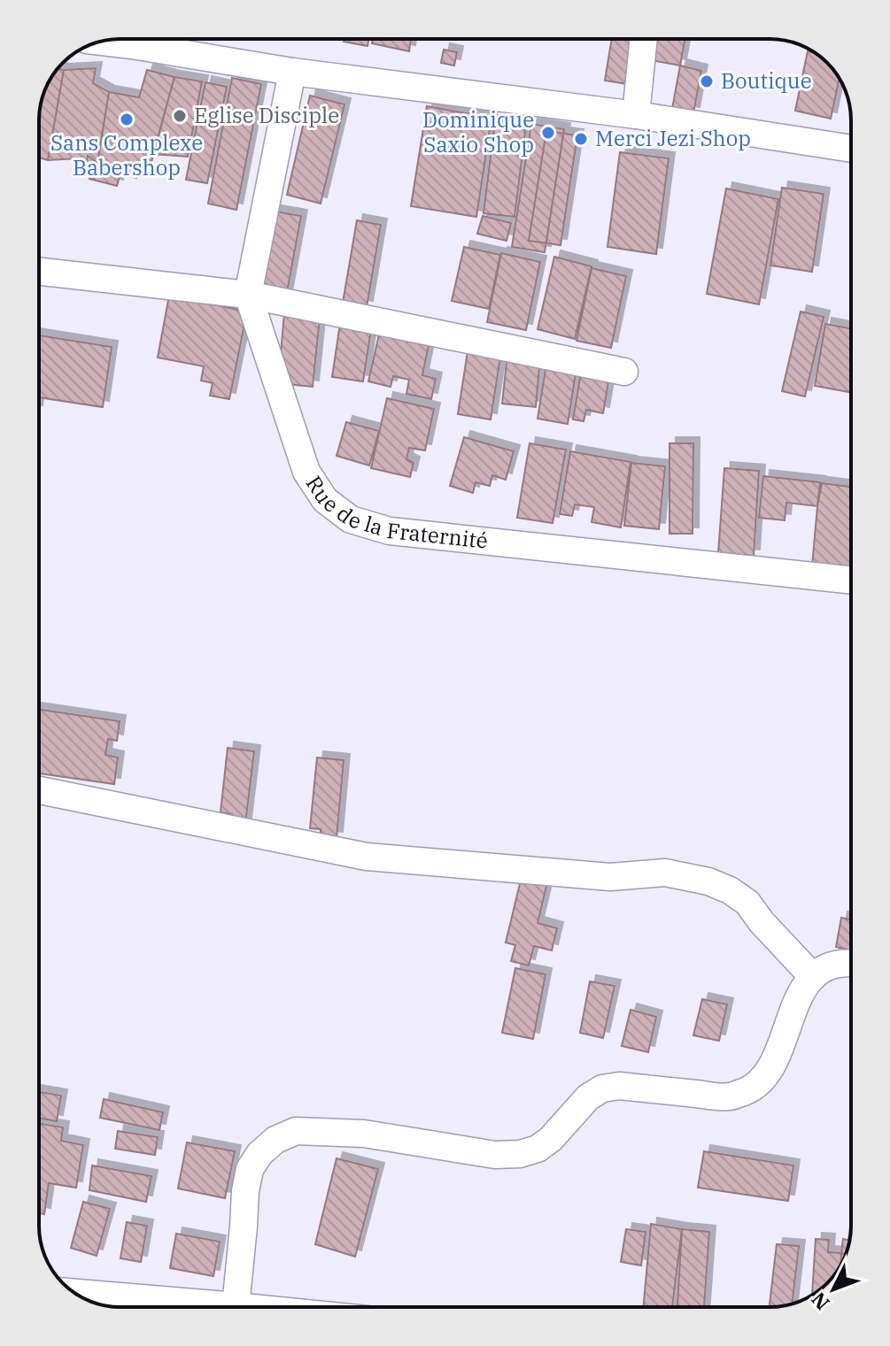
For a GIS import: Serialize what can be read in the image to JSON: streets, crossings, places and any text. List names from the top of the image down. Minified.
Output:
{"streets":{"street":["Rue de la Fraternité"]},"places":["Boutique","Eglise Disciple","Sans Complexe Babershop","Dominique Saxio Shop","Merci Jezi Shop"],"north":"bottom left"}
